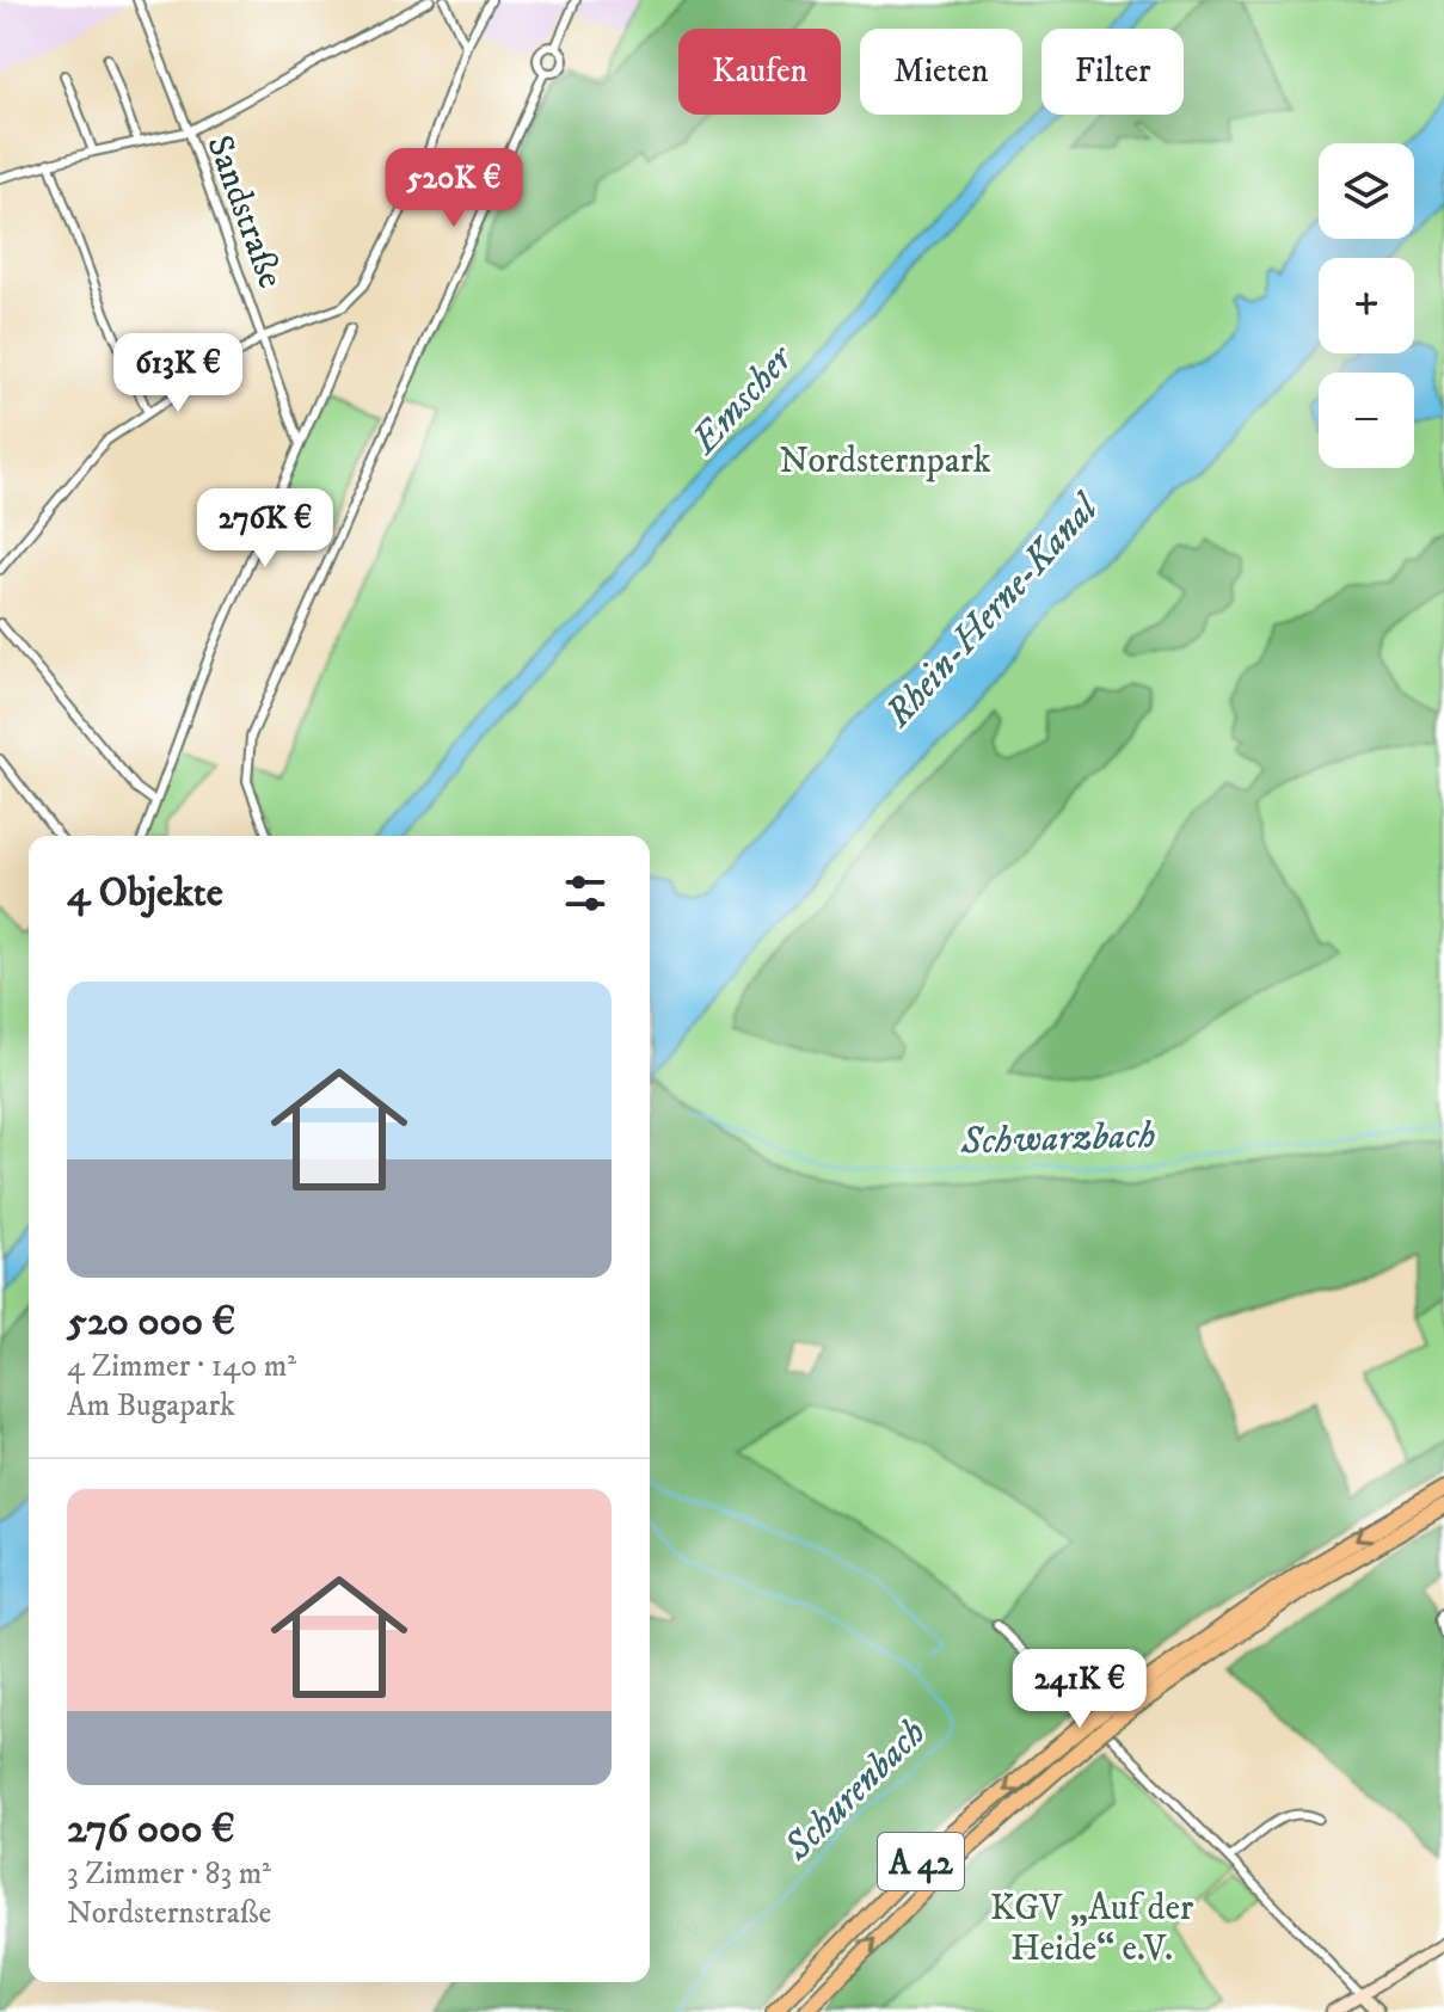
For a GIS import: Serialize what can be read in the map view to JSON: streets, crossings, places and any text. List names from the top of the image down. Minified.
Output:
{"streets":{"highway":["A 42"],"street":["Sandstraße"]},"water":["Emscher","Rhein-Herne-Kanal","Schwarzbach","Schurenbach"],"parks":["Nordsternpark","KGV „Auf der Heide“ e.V."],"page":{"chip":["Kaufen","Mieten","Filter"],"map_buttons":["+","−"],"price":["520K €","613K €","276K €","241K €"],"heading":"4 Objekte","list":[{"name":"520 000 €","note":"4 Zimmer · 140 m² · Am Bugapark"},{"name":"276 000 €","note":"3 Zimmer · 83 m² · Nordsternstraße"}]}}
